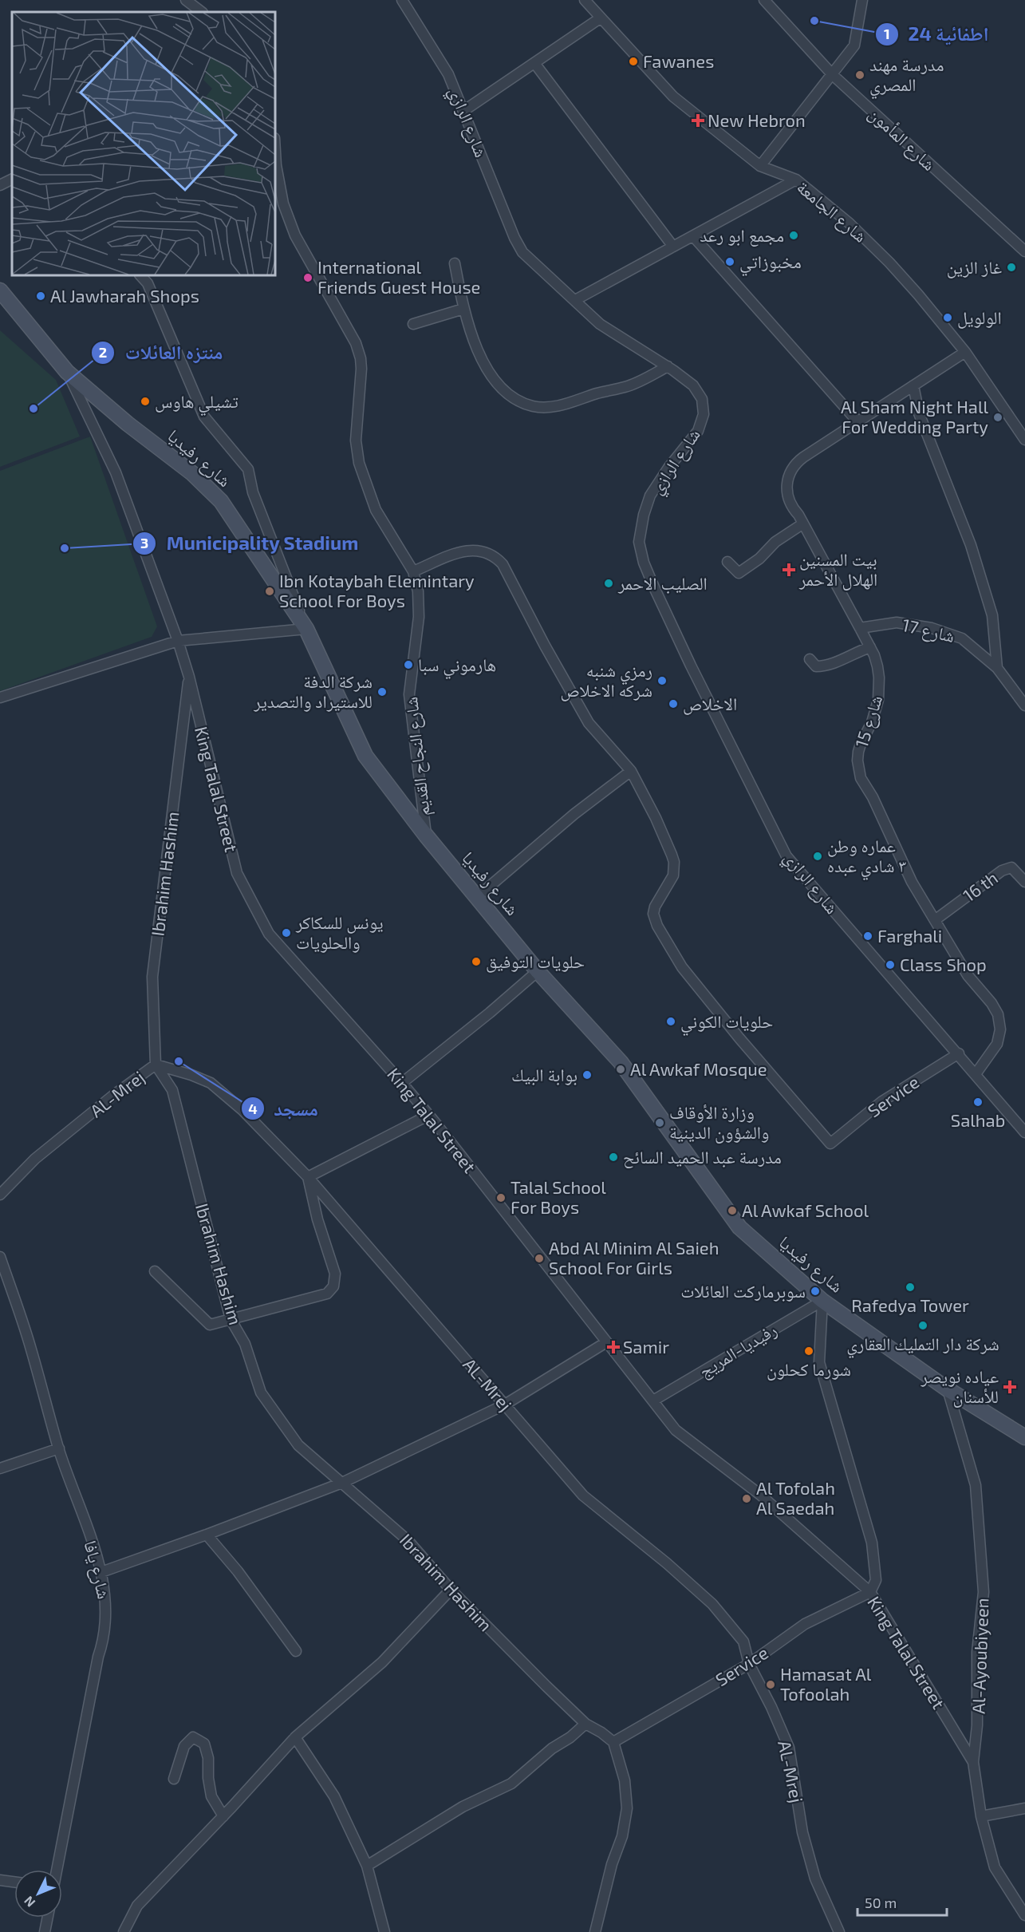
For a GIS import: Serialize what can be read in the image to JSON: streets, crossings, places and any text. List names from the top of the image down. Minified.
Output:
{"streets":{"main road":["شارع رفيديا"],"street":["شارع الرازي","شارع المأمون","شارع الجامعة","شارع 17","شارع 15","شارع النجاح القديم","King Talal Street","Ibrahim Hashim","16 th","AL-Mrej","Service","رفيديا-المريج","شارع يافا","Al-Ayoubiyeen"]},"crossings":[["شارع الرازي","شارع 15"],["شارع الرازي","Service"],["شارع الجامعة","شارع 15"],["شارع رفيديا","شارع النجاح القديم"],["شارع رفيديا","King Talal Street"],["شارع رفيديا","رفيديا-المريج"],["شارع رفيديا","Al-Ayoubiyeen"],["شارع 17","شارع 15"],["شارع 15","16 th"],["King Talal Street","Ibrahim Hashim"],["King Talal Street","Service"],["King Talal Street","رفيديا-المريج"],["King Talal Street","Al-Ayoubiyeen"],["Ibrahim Hashim","AL-Mrej"],["Ibrahim Hashim","Service"],["AL-Mrej","Service"]],"places":{"other":["اطفائية 24","Fawanes","مدرسة مهند المصري","مجمع ابو رعد","مخبوزاتي","غاز الزين","International Friends Guest House","Al Jawharah Shops","الولويل","تشيلي هاوس","منتزه العائلات","Al Sham Night Hall For Wedding Party","Municipality Stadium","الصليب الاحمر","Ibn Kotaybah Elemintary School For Boys","هارموني سبا","رمزي شنبه شركه الاخلاص","شركة الدفة للاستيراد والتصدير","الاخلاص","عماره وطن ٣ شادي عبده","يونس للسكاكر والحلويات","Farghali","حلويات التوفيق","Class Shop","حلويات الكوني","مسجد","Al Awkaf Mosque","بوابة البيك","Salhab","وزارة الأوقاف والشؤون الدينية","مدرسة عبد الحميد السائح","Talal School For Boys","Al Awkaf School","Abd Al Minim Al Saieh School For Girls","Rafedya Tower","سوبرماركت العائلات","شركة دار التمليك العقاري","شورما كحلون","Al Tofolah Al Saedah","Hamasat Al Tofoolah"],"health":["New Hebron","بيت المسنين الهلال الأحمر","Samir","عياده نويصر للأسنان"]},"scale_bar":"50 m","north":"bottom left"}
